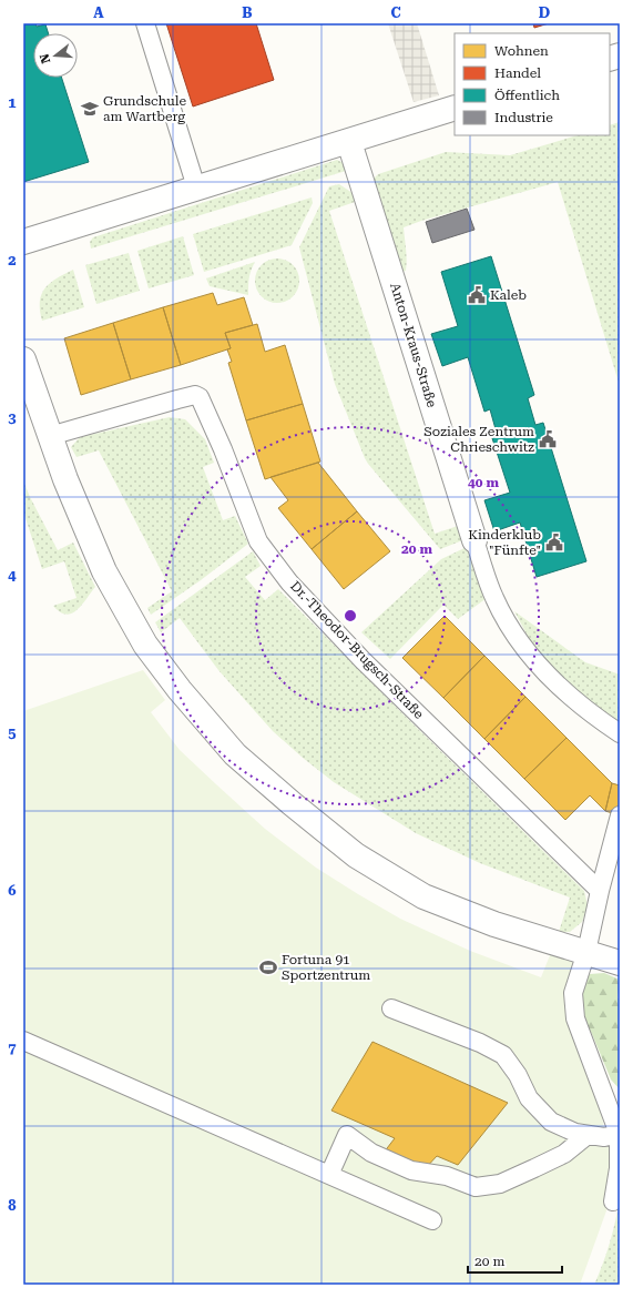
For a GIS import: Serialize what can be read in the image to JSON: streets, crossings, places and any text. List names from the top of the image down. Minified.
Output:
{"streets":{"street":["Anton-Kraus-Straße"],"lane":["Dr.-Theodor-Brugsch-Straße"]},"places":{"school or university":["Grundschule am Wartberg"],"public building":["Kaleb","Soziales Zentrum Chrieschwitz","Kinderklub \"Fünfte\""],"sports":["Fortuna 91 Sportzentrum"]},"legend":["Wohnen","Handel","Öffentlich","Industrie"],"scale_bar":"20 m","north":"left","grid":{"columns":["A","B","C","D"],"rows":["1","2","3","4","5","6","7","8"]},"rings":["40 m","20 m"]}
